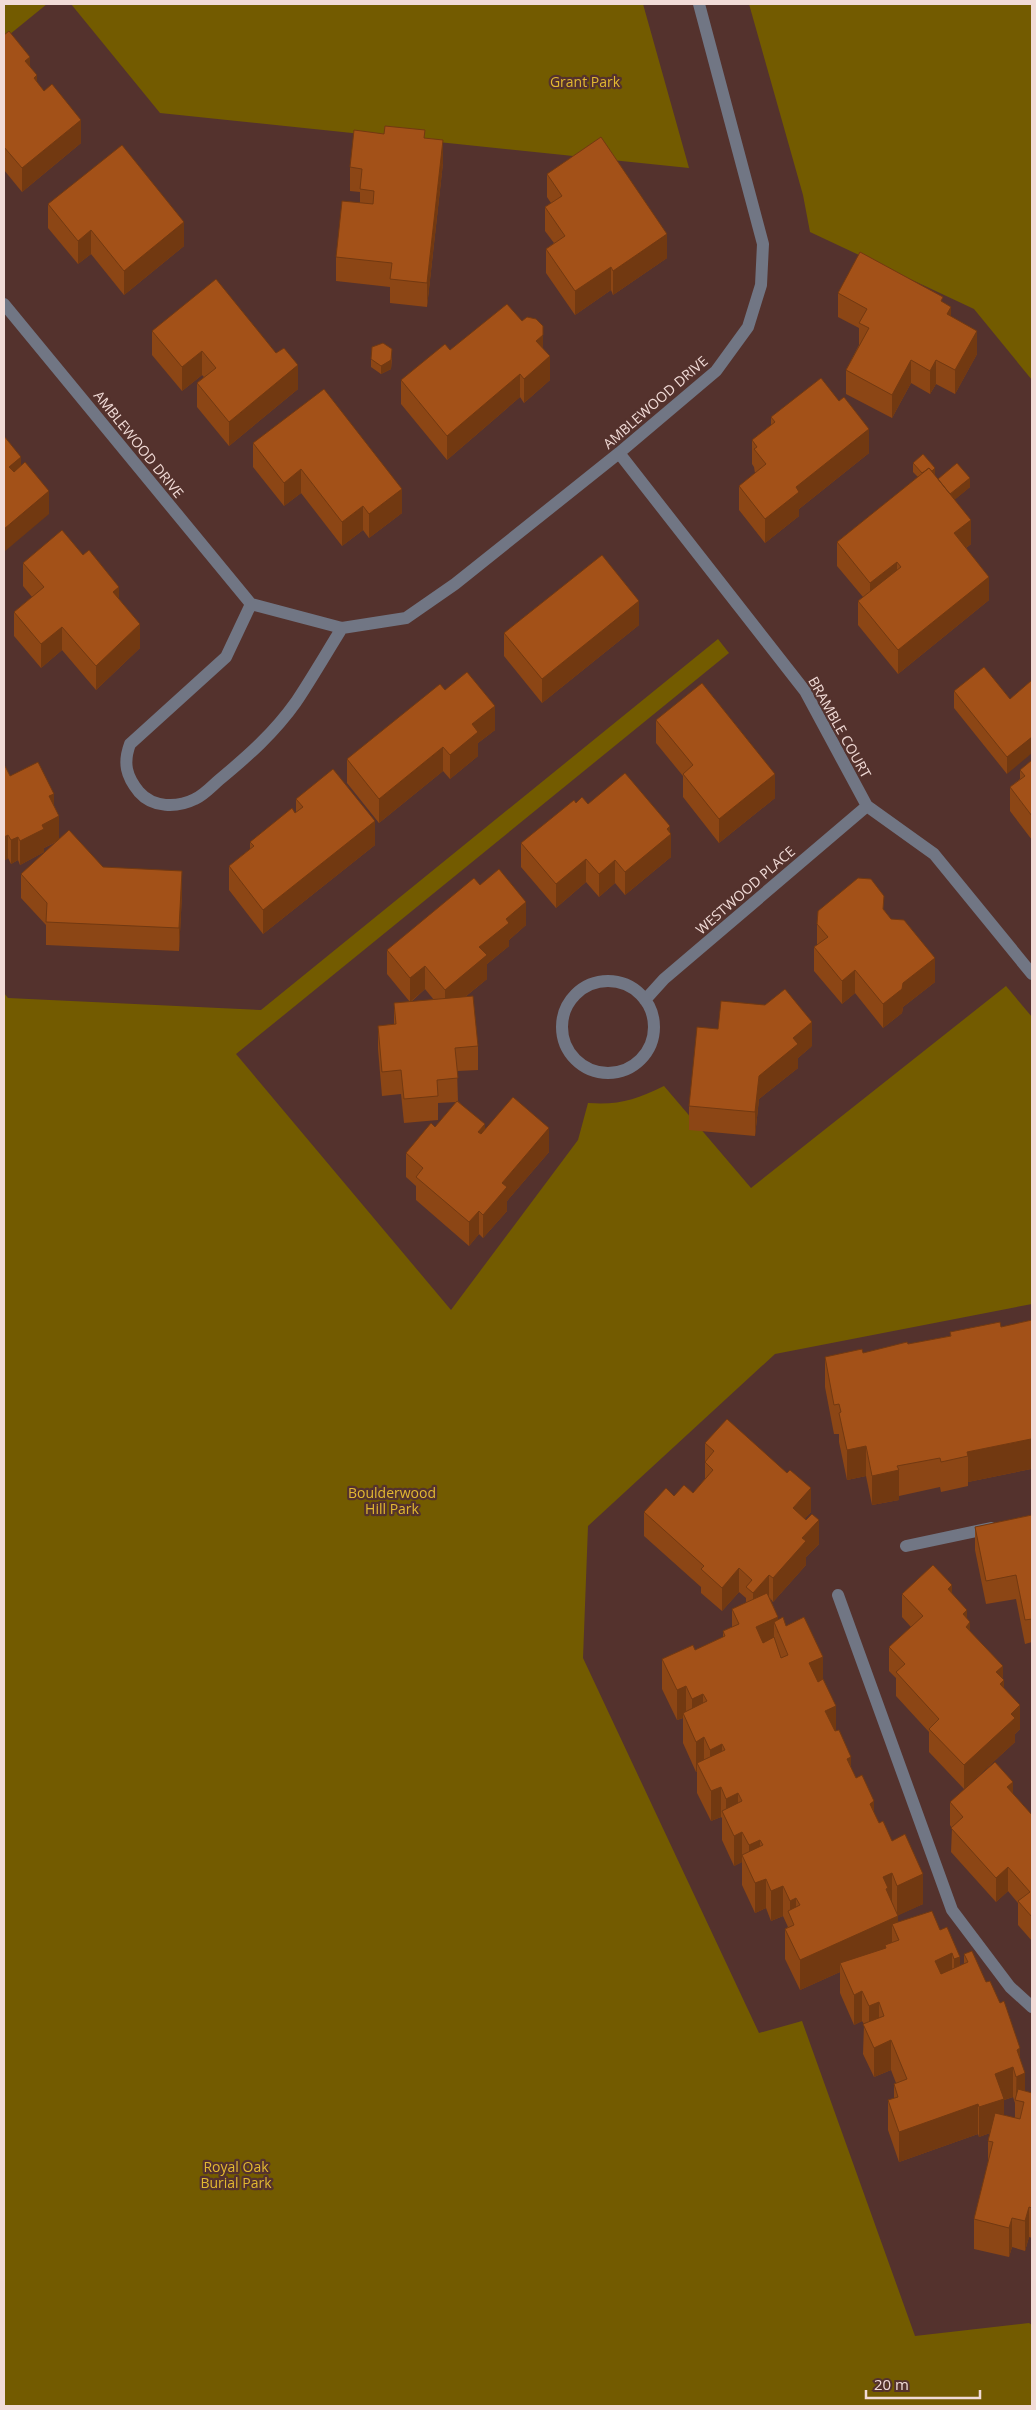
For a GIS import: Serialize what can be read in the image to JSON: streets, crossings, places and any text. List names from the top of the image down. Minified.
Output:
{"streets":{"street":["AMBLEWOOD DRIVE","BRAMBLE COURT","WESTWOOD PLACE"]},"crossings":[["AMBLEWOOD DRIVE","BRAMBLE COURT"],["BRAMBLE COURT","WESTWOOD PLACE"]],"parks":["Grant Park","Boulderwood Hill Park","Royal Oak Burial Park"],"scale_bar":"20 m"}
